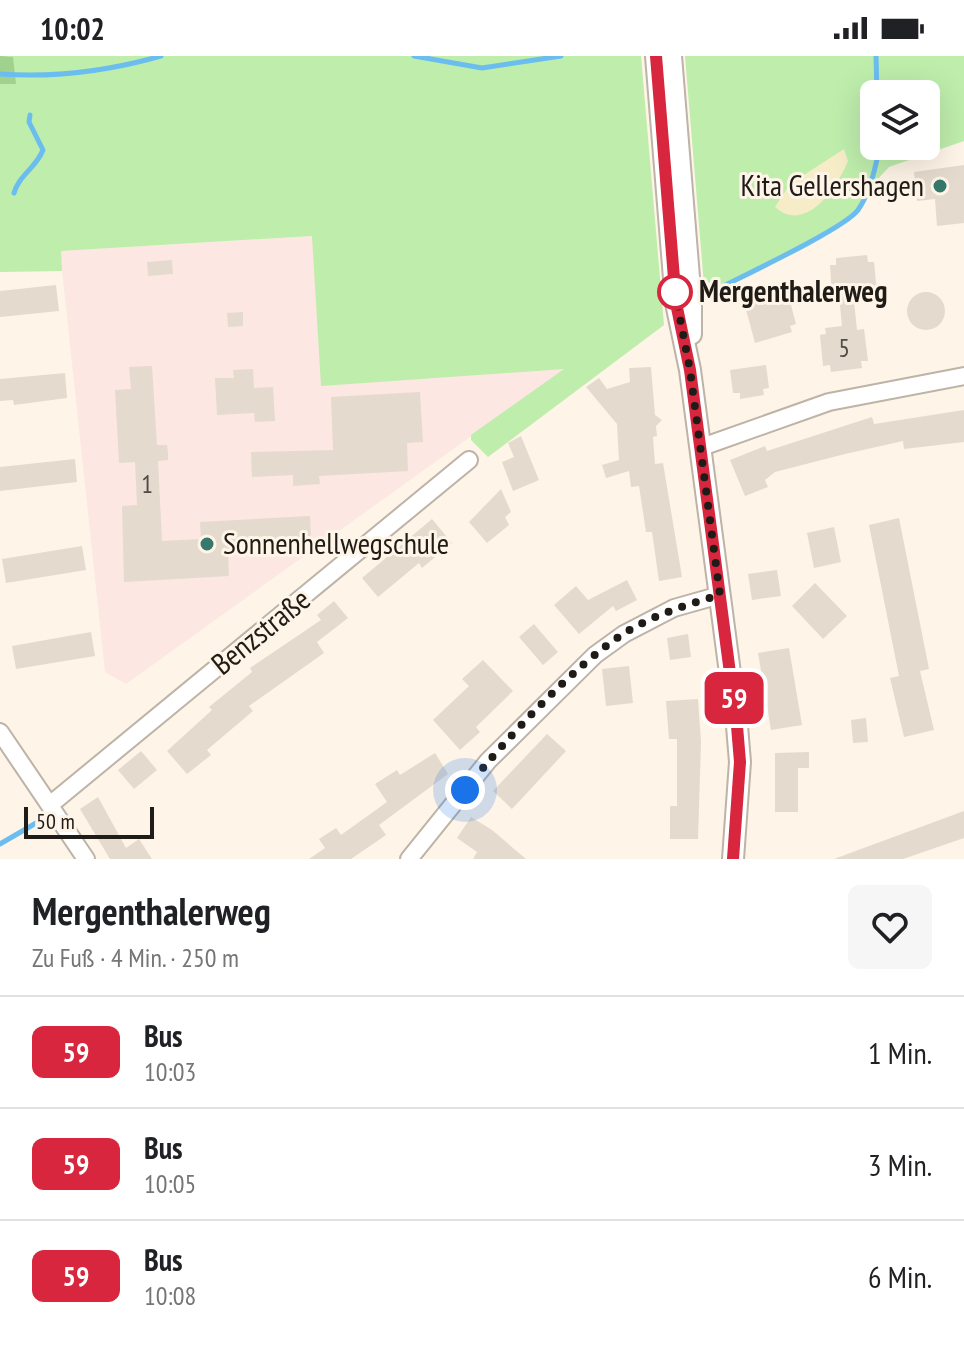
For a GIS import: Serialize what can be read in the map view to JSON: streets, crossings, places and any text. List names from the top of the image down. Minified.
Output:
{"streets":{"street":["Benzstraße"]},"places":["Kita Gellershagen","Mergenthalerweg","Sonnenhellwegschule"],"lines":["bus line 59"],"house_numbers":["5","1"],"scale_bar":"50 m","page":{"status":"10:02","on_map":"59","scale":"50 m","heading":["Mergenthalerweg","Zu Fuß · 4 Min. · 250 m"],"list":[{"mark":"59","name":"Bus","note":"10:03","value":"1 Min."},{"mark":"59","name":"Bus","note":"10:05","value":"3 Min."},{"mark":"59","name":"Bus","note":"10:08","value":"6 Min."}]}}
